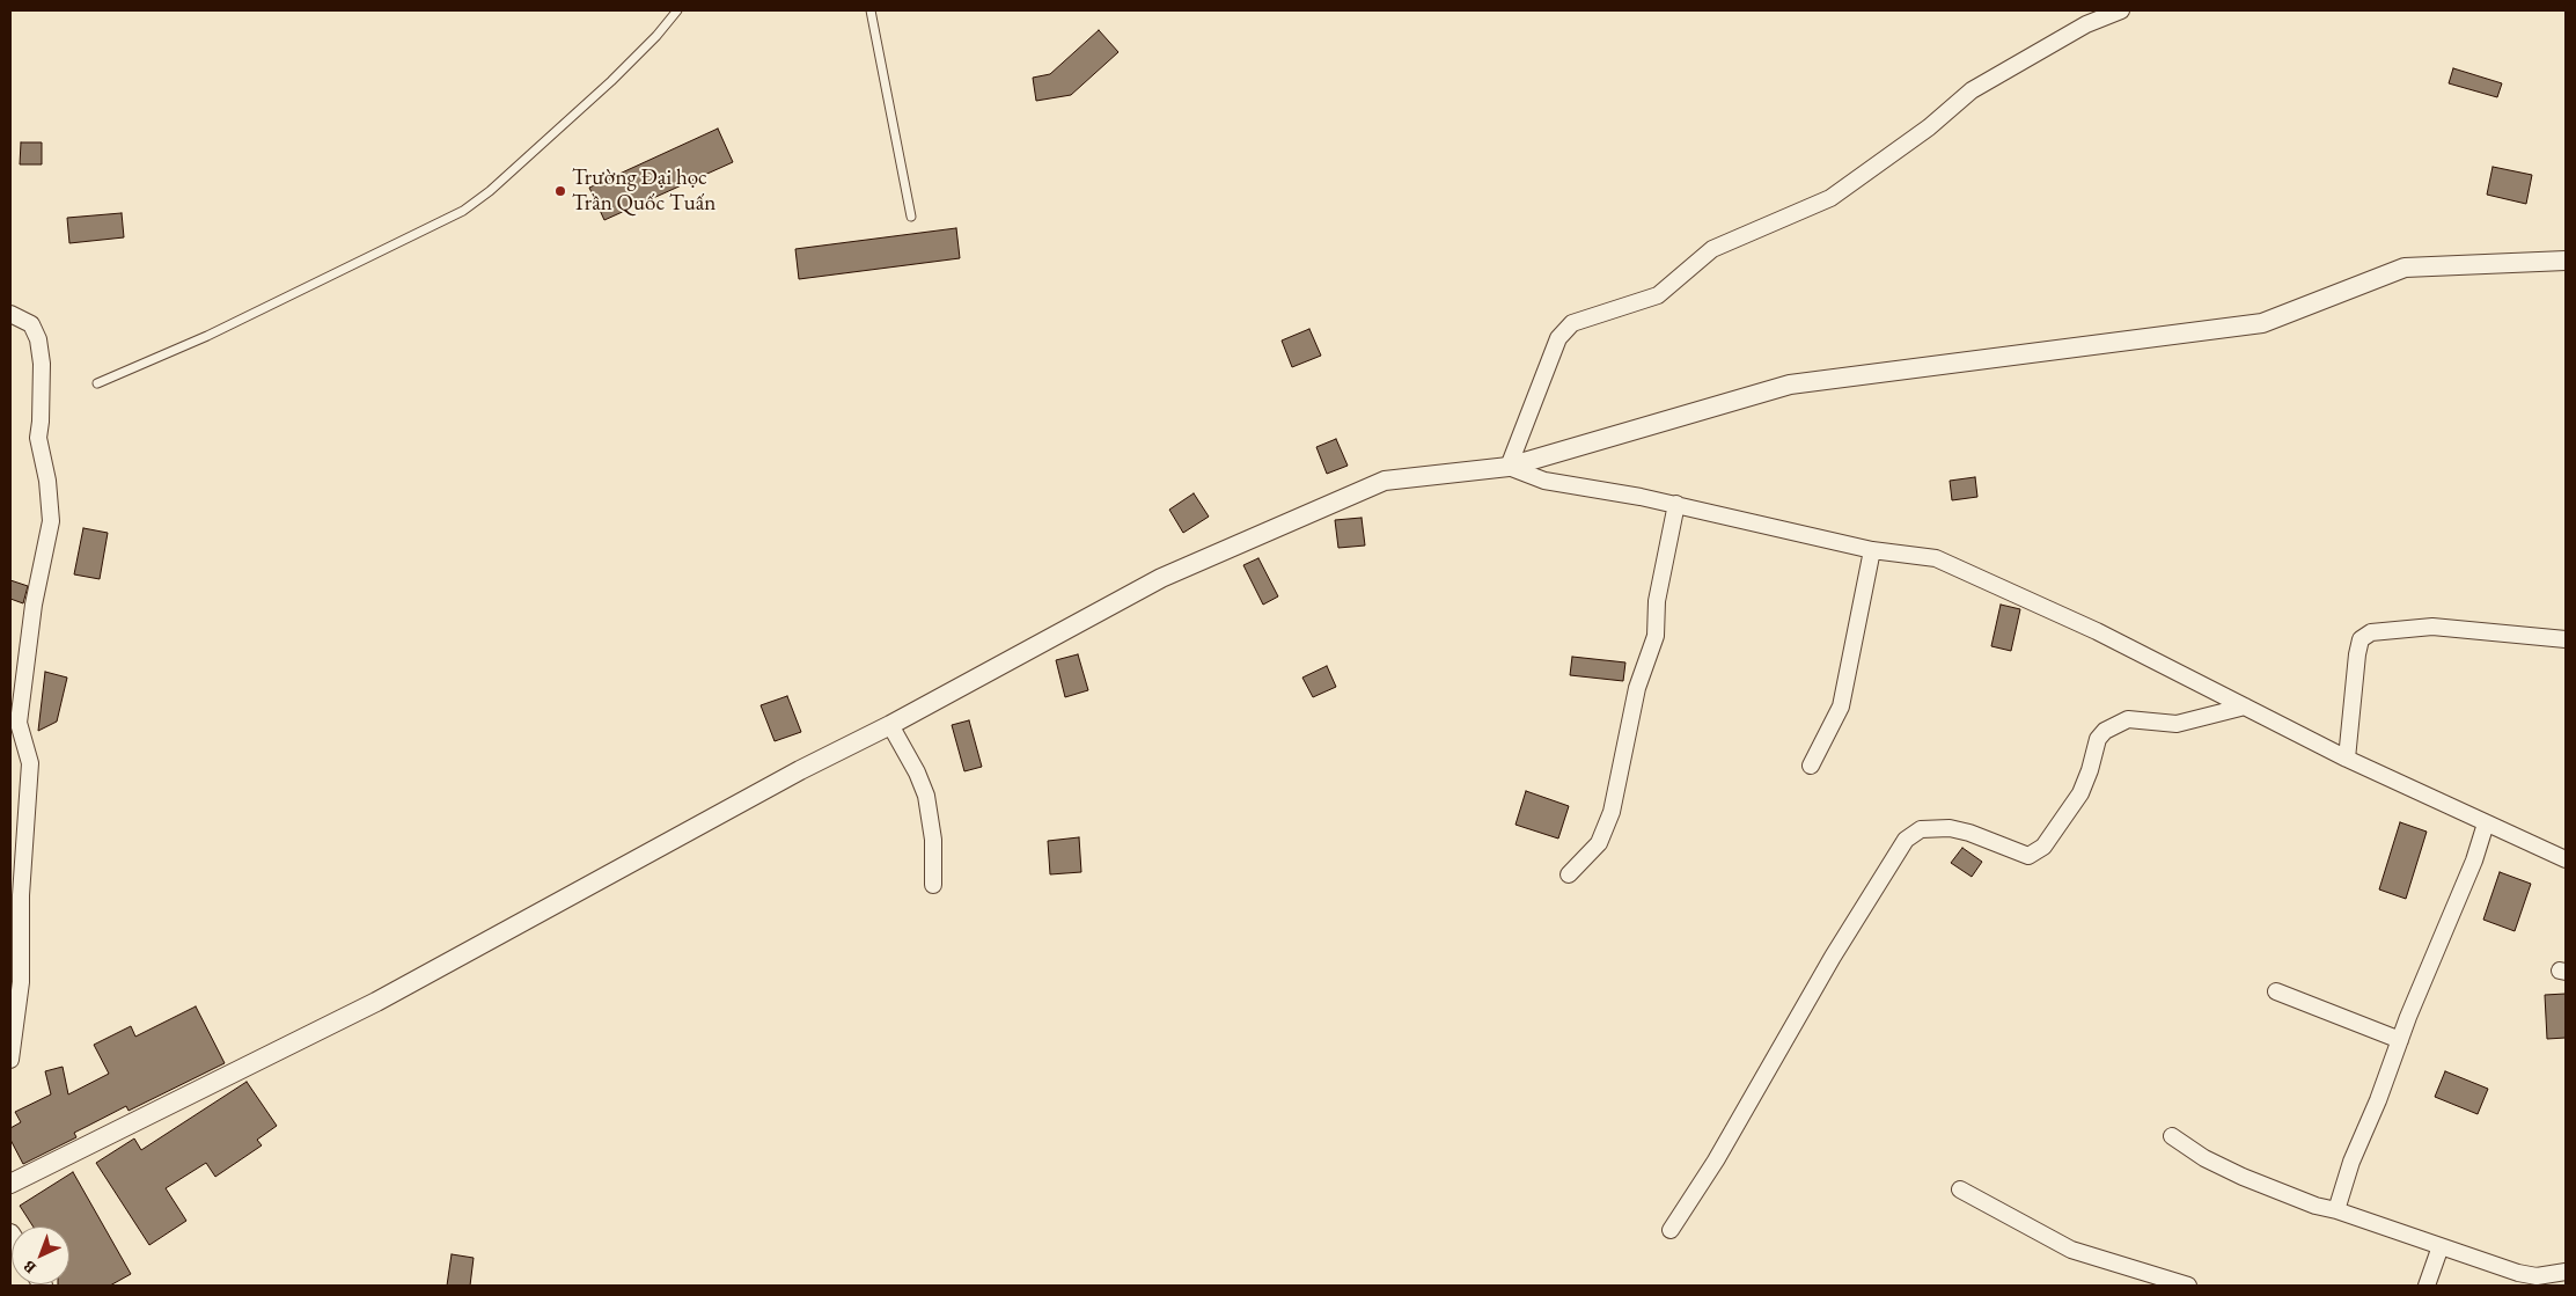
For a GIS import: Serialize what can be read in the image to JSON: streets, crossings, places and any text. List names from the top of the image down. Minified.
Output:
{"places":["Trường Đại học Trần Quốc Tuấn"],"north":"bottom left"}
